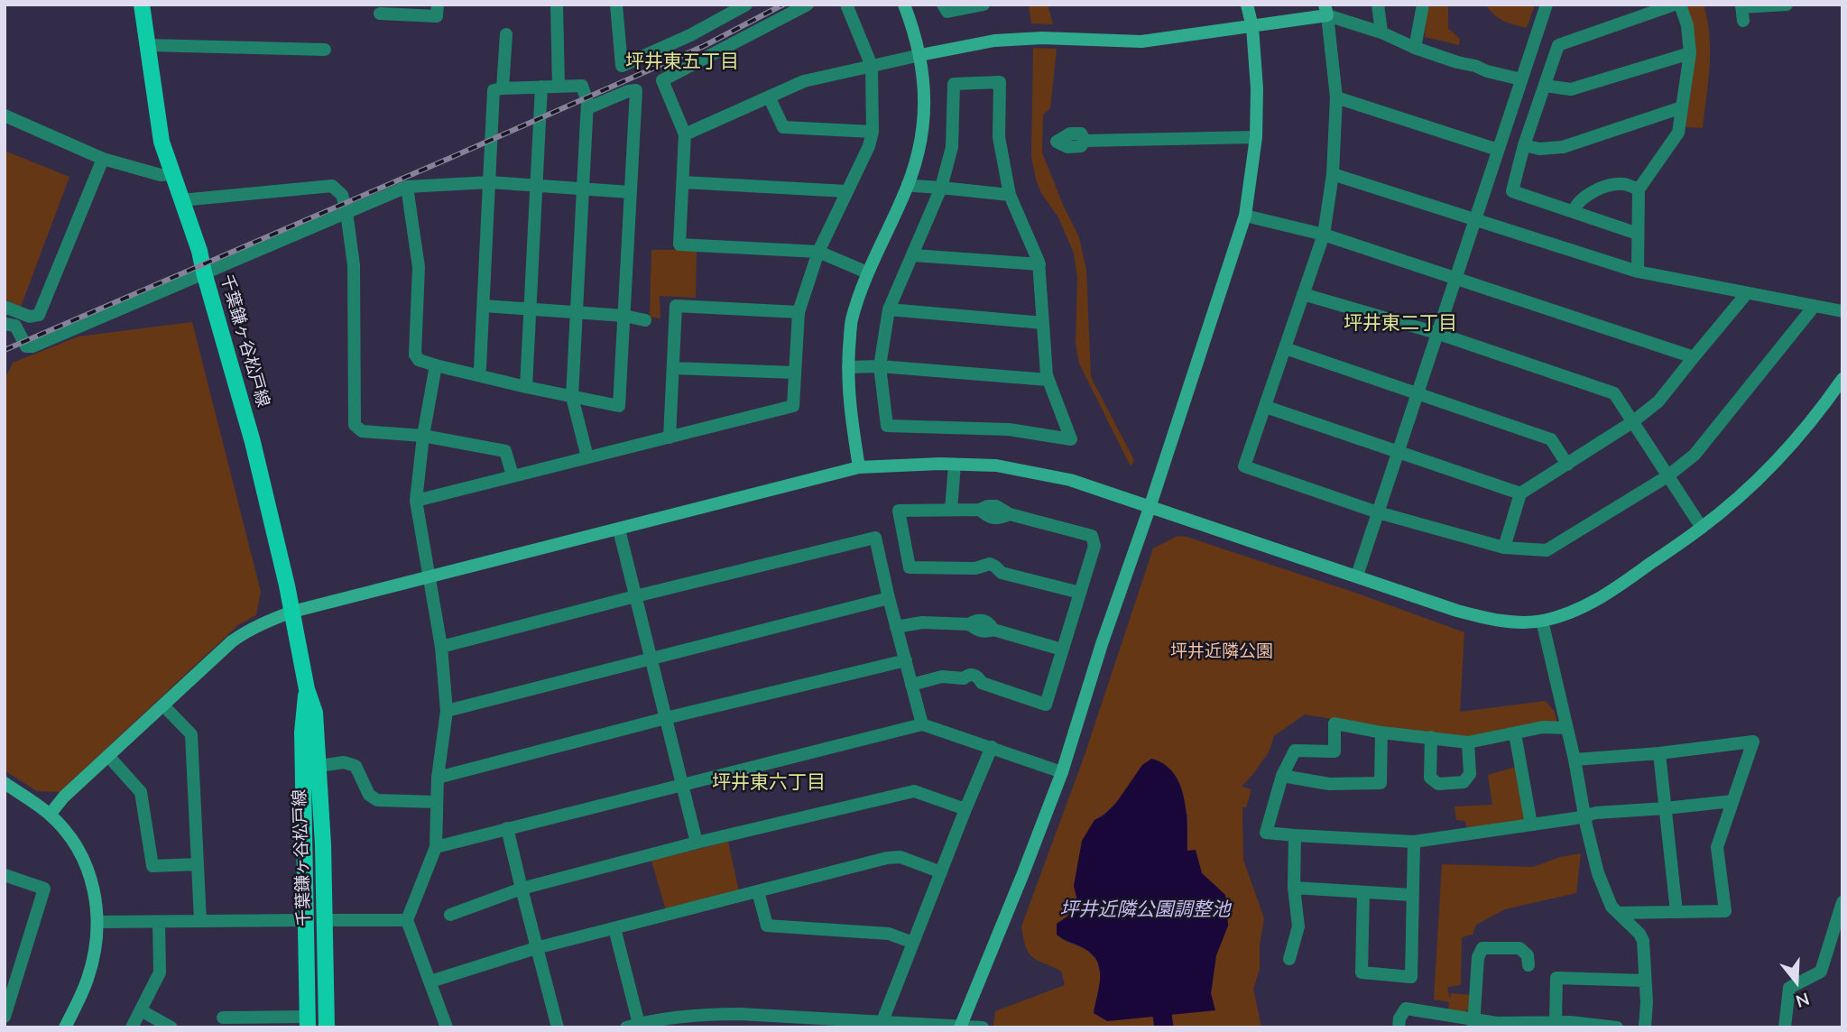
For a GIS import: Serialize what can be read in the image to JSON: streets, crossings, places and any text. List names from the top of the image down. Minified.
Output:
{"streets":{"main road":["千葉鎌ヶ谷松戸線"]},"districts":["坪井東五丁目","坪井東二丁目","坪井東六丁目"],"water":["坪井近隣公園調整池"],"parks":["坪井近隣公園"],"north":"bottom"}
